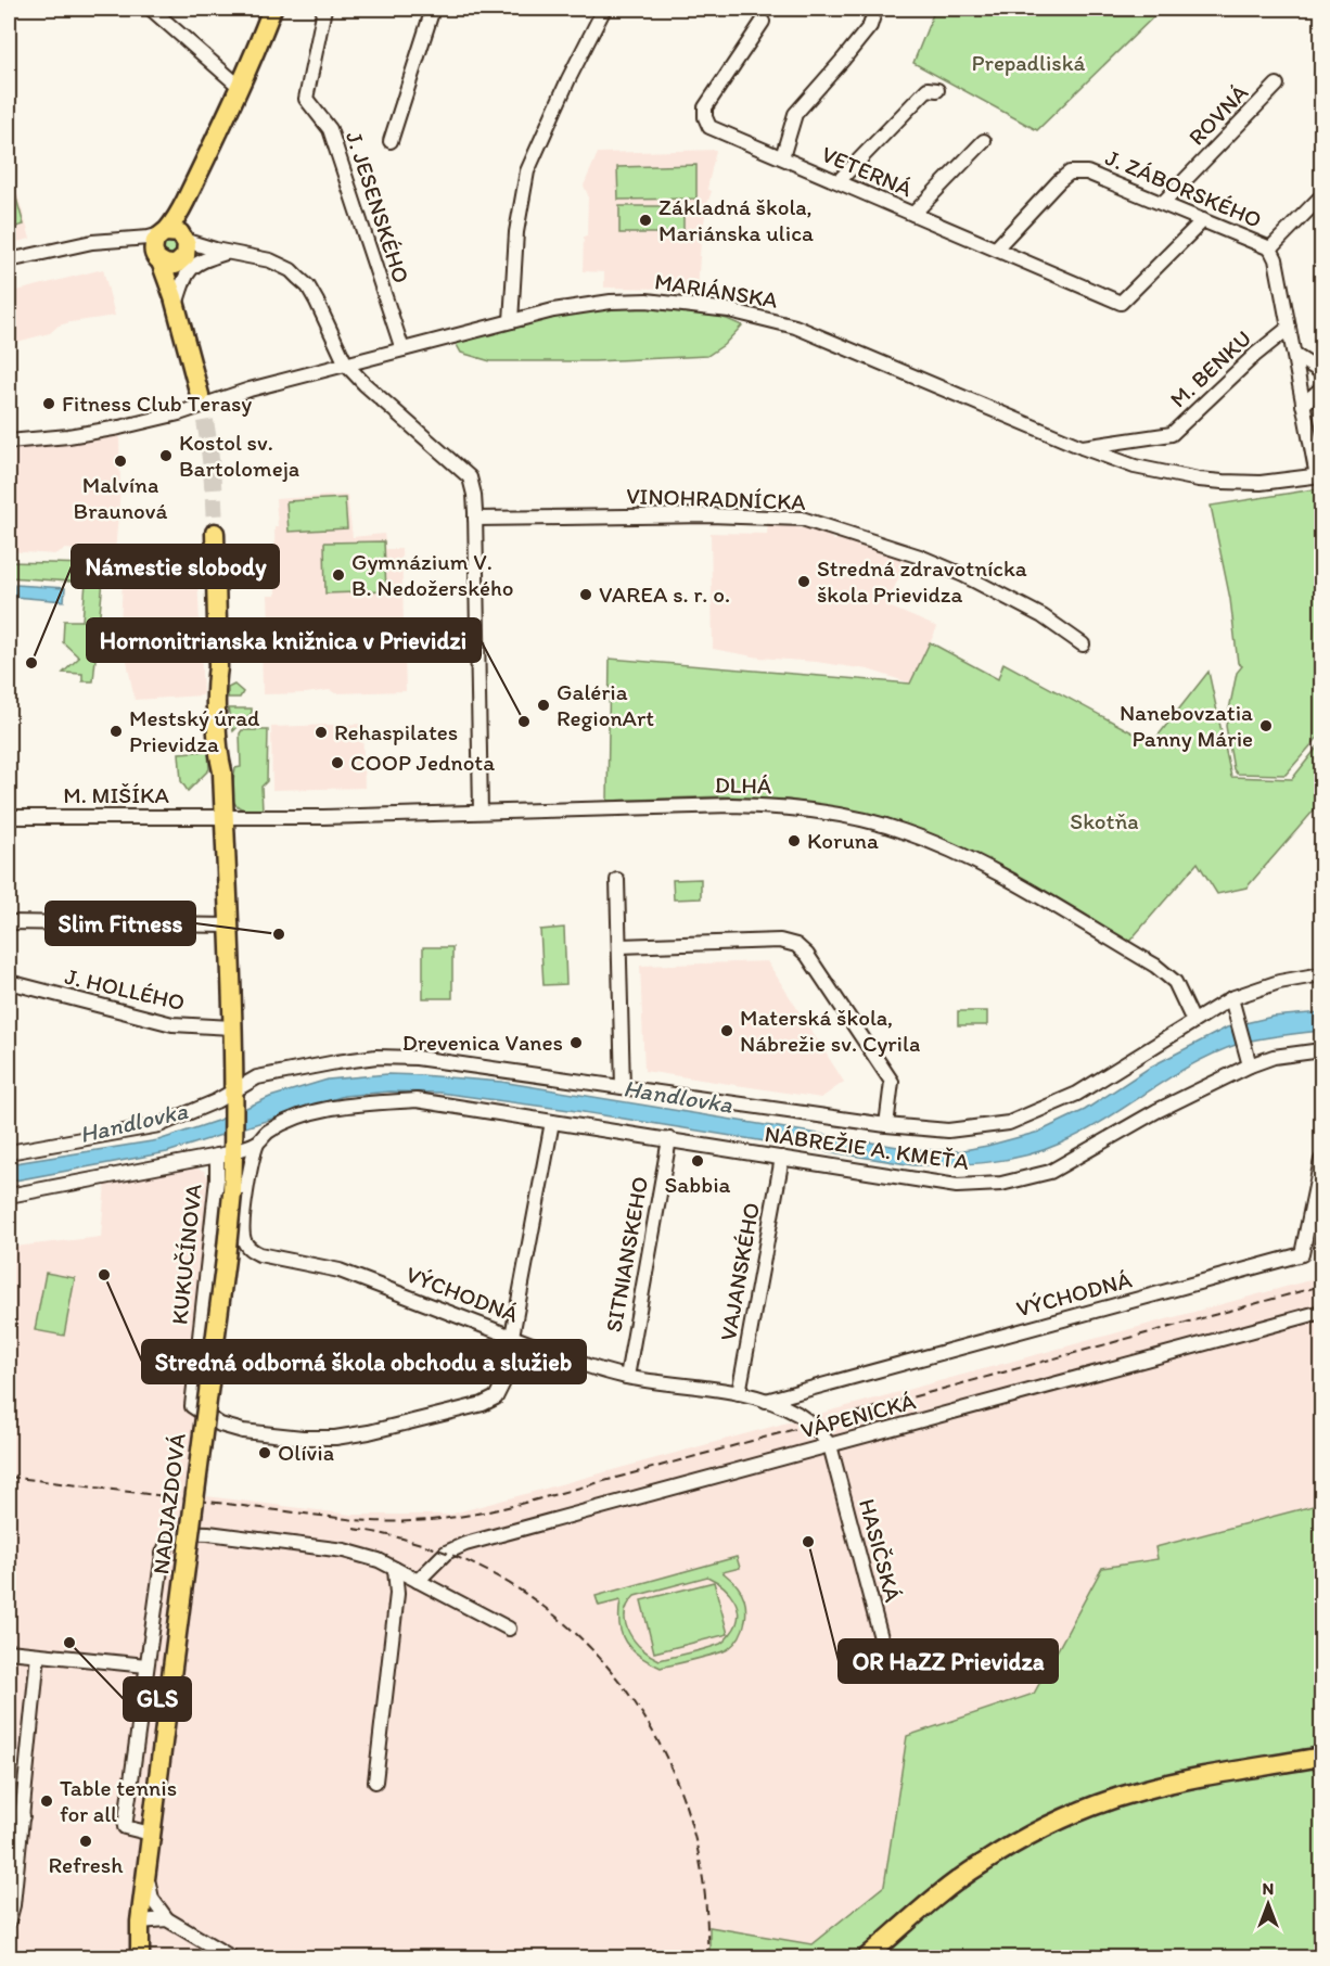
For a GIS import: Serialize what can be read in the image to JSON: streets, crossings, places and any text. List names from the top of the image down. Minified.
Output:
{"streets":{"main road":["NADJAZDOVÁ"],"street":["ROVNÁ","VETERNÁ","J. ZÁBORSKÉHO","J. JESENSKÉHO","MARIÁNSKA","M. BENKU","VINOHRADNÍCKA","DLHÁ","M. MIŠÍKA","J. HOLLÉHO","NÁBREŽIE A. KMEŤA","KUKUČÍNOVA","SITNIANSKEHO","VAJANSKÉHO","VÝCHODNÁ","VÁPENICKÁ","HASIČSKÁ"]},"crossings":[["ROVNÁ","J. ZÁBORSKÉHO"],["VETERNÁ","J. ZÁBORSKÉHO"],["J. ZÁBORSKÉHO","MARIÁNSKA"],["J. ZÁBORSKÉHO","M. BENKU"],["J. JESENSKÉHO","MARIÁNSKA"],["MARIÁNSKA","M. BENKU"],["DLHÁ","M. MIŠÍKA"],["DLHÁ","NADJAZDOVÁ"],["M. MIŠÍKA","NADJAZDOVÁ"],["J. HOLLÉHO","NADJAZDOVÁ"],["NÁBREŽIE A. KMEŤA","KUKUČÍNOVA"],["NÁBREŽIE A. KMEŤA","SITNIANSKEHO"],["NÁBREŽIE A. KMEŤA","VAJANSKÉHO"],["NÁBREŽIE A. KMEŤA","VÝCHODNÁ"],["NÁBREŽIE A. KMEŤA","NADJAZDOVÁ"],["KUKUČÍNOVA","VÝCHODNÁ"],["KUKUČÍNOVA","NADJAZDOVÁ"],["SITNIANSKEHO","VÝCHODNÁ"],["VAJANSKÉHO","VÝCHODNÁ"],["VÝCHODNÁ","VÁPENICKÁ"],["VÝCHODNÁ","NADJAZDOVÁ"],["VÝCHODNÁ","HASIČSKÁ"],["VÁPENICKÁ","HASIČSKÁ"]],"water":["Handlovka"],"parks":["Prepadliská","Skotňa"],"places":["Základná škola, Mariánska ulica","Fitness Club Terasy","Kostol sv. Bartolomeja","Malvína Braunová","Gymnázium V. B. Nedožerského","Stredná zdravotnícka škola Prievidza","VAREA s. r. o.","Námestie slobody","Galéria RegionArt","Hornonitrianska knižnica v Prievidzi","Nanebovzatia Panny Márie","Mestský úrad Prievidza","Rehaspilates","COOP Jednota","Koruna","Slim Fitness","Materská škola, Nábrežie sv. Cyrila","Drevenica Vanes","Sabbia","Stredná odborná škola obchodu a služieb","Olívia","OR HaZZ Prievidza","GLS","Table tennis for all","Refresh"],"north":"top"}
